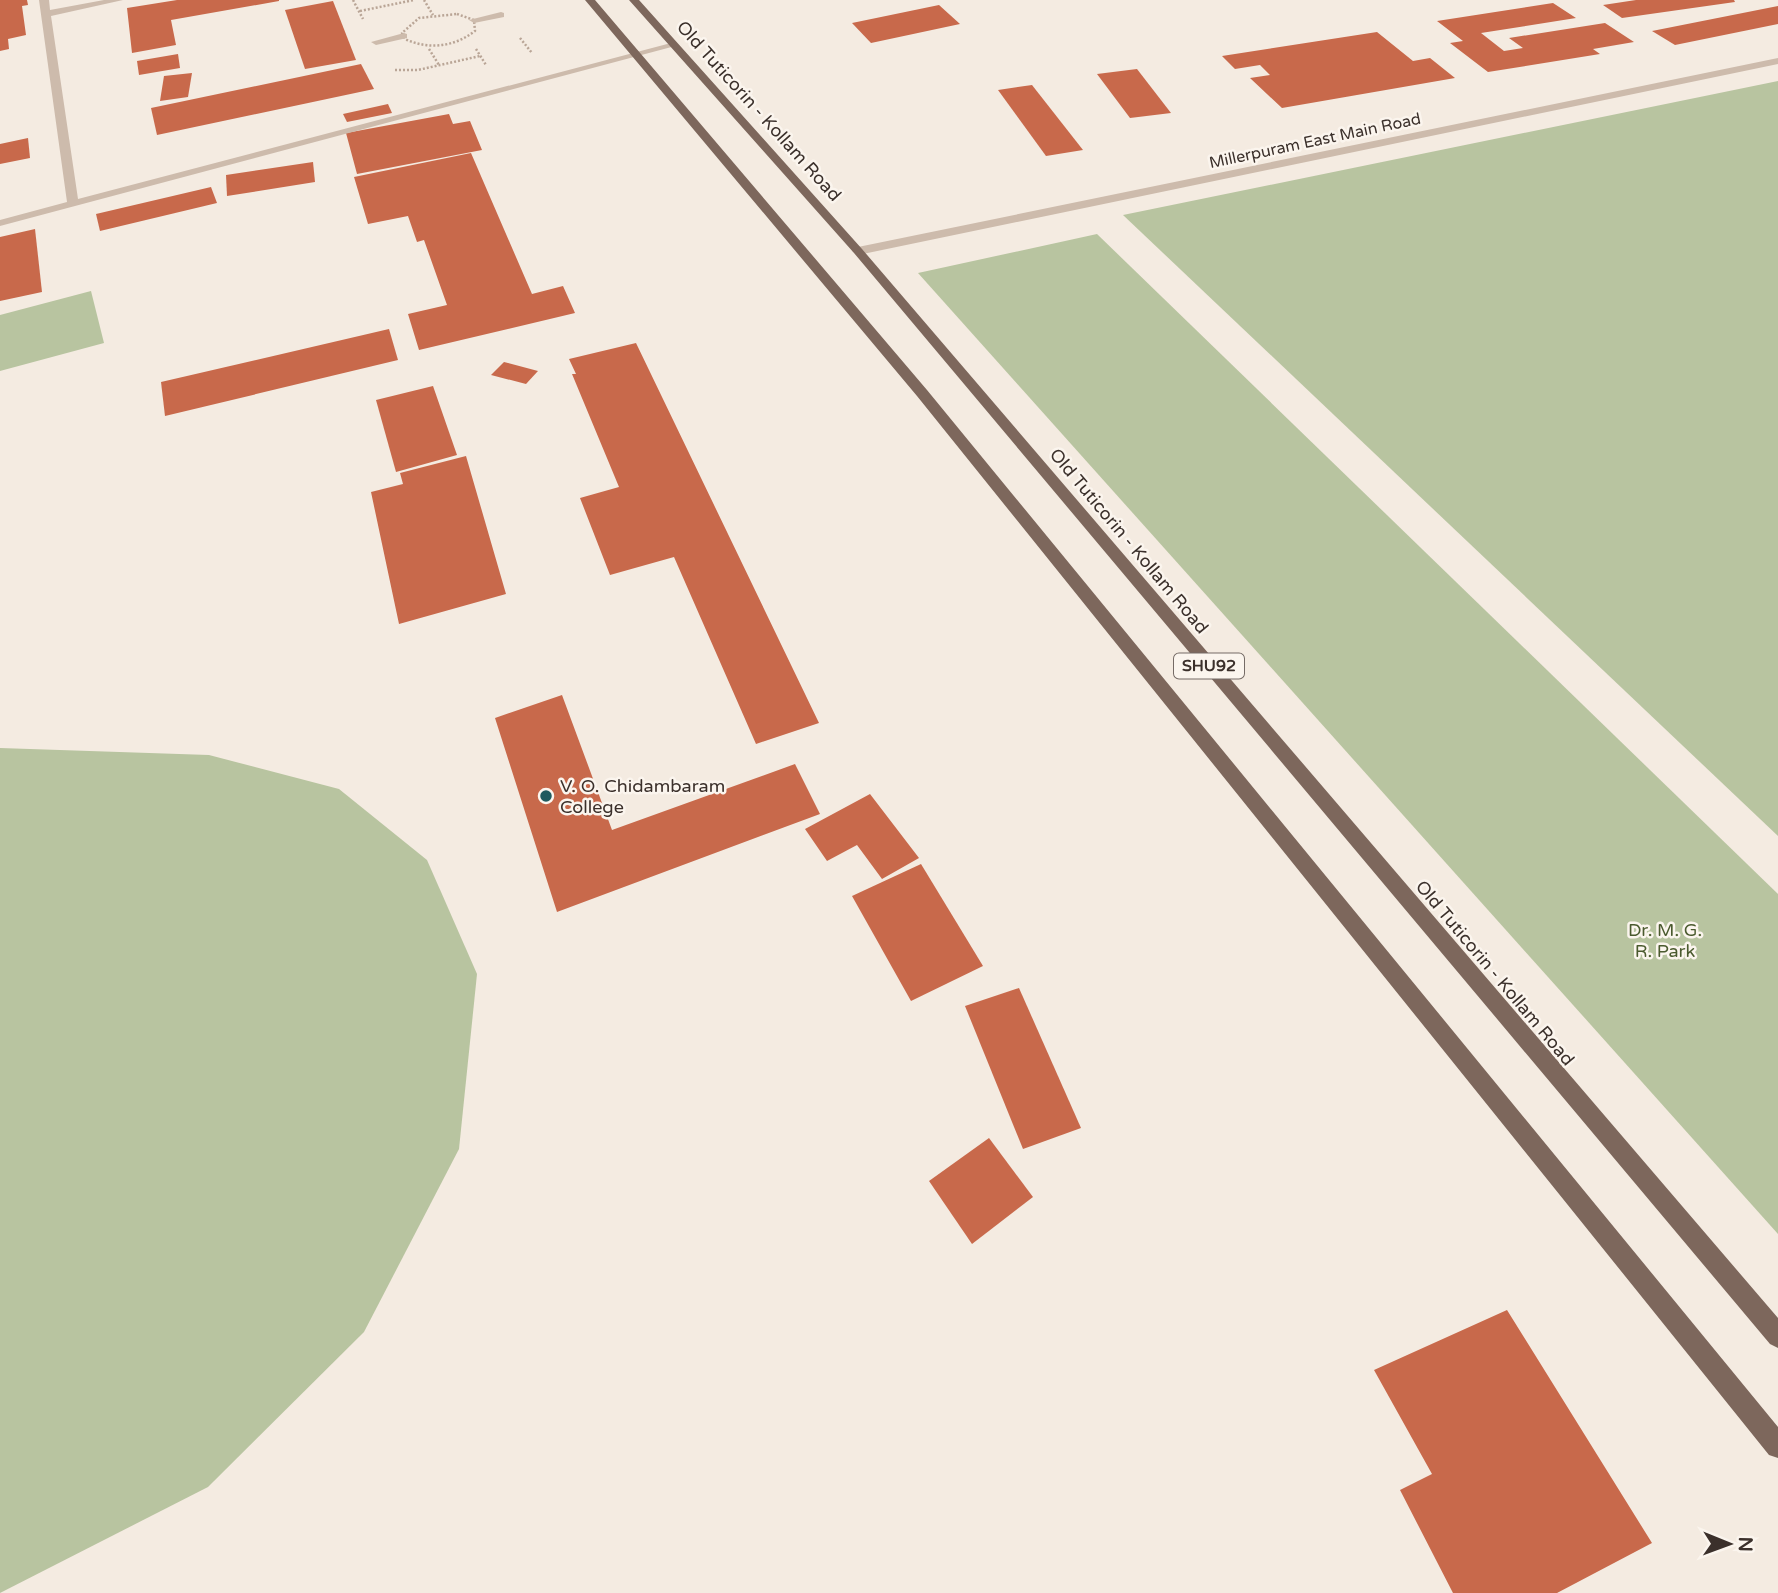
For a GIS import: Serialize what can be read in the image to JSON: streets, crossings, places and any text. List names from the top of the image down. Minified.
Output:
{"streets":{"main road":["Old Tuticorin - Kollam Road","SHU92"],"street":["Millerpuram East Main Road"]},"crossings":[["Old Tuticorin - Kollam Road","Millerpuram East Main Road"]],"parks":["Dr. M. G. R. Park"],"places":["V. O. Chidambaram College"],"north":"right"}
